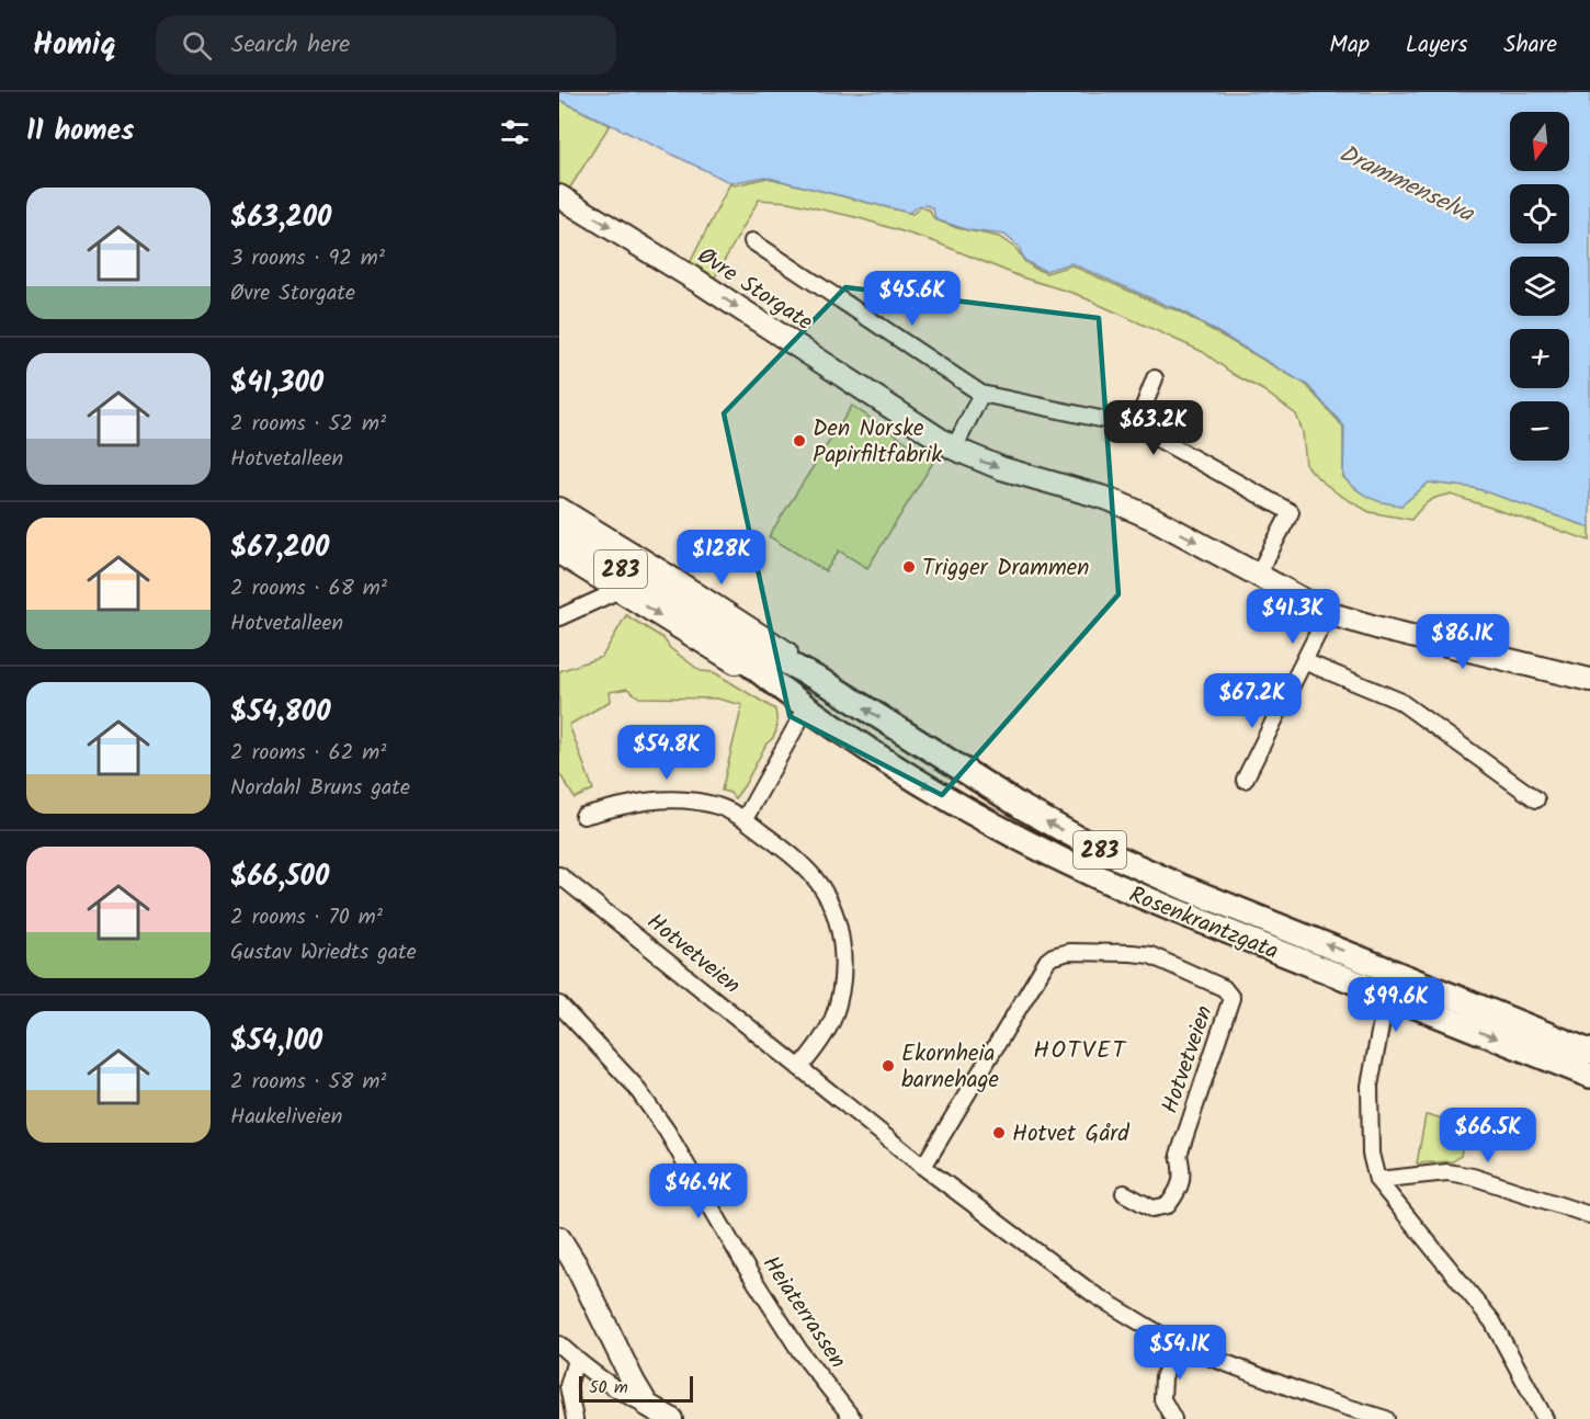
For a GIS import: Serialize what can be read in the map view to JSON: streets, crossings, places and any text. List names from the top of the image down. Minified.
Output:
{"streets":{"main road":["Øvre Storgate","283","Rosenkrantzgata"],"street":["Hotvetveien","Heiaterrassen"]},"one_way":["Øvre Storgate"],"districts":["HOTVET"],"water":["Drammenselva"],"places":["Den Norske Papirfiltfabrik","Trigger Drammen","Ekornheia barnehage","Hotvet Gård"],"scale_bar":"50 m","north":"bottom","page":{"header":"Homiq","search":"Search here","nav":["Map","Layers","Share"],"heading":"11 homes","map_buttons":["+","−"],"list":[{"name":"$63,200","note":"3 rooms · 92 m² · Øvre Storgate"},{"name":"$41,300","note":"2 rooms · 52 m² · Hotvetalleen"},{"name":"$67,200","note":"2 rooms · 68 m² · Hotvetalleen"},{"name":"$54,800","note":"2 rooms · 62 m² · Nordahl Bruns gate"},{"name":"$66,500","note":"2 rooms · 70 m² · Gustav Wriedts gate"},{"name":"$54,100","note":"2 rooms · 58 m² · Haukeliveien"}],"price":["$45.6K","$63.2K","$128K","$41.3K","$86.1K","$67.2K","$54.8K","$99.6K","$66.5K","$46.4K","$54.1K"],"scale":"50 m"}}
